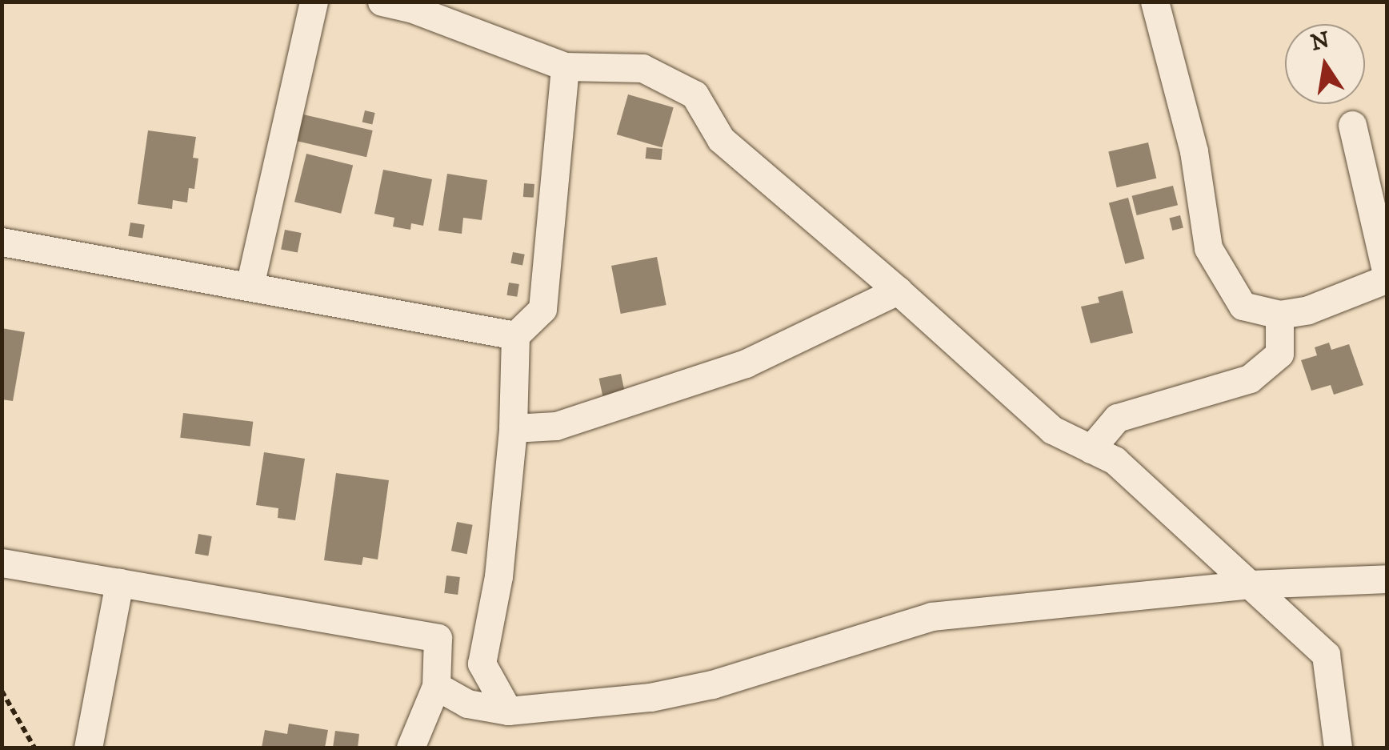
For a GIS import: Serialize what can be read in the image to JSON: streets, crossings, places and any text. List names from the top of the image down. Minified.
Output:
{"north":"top"}
